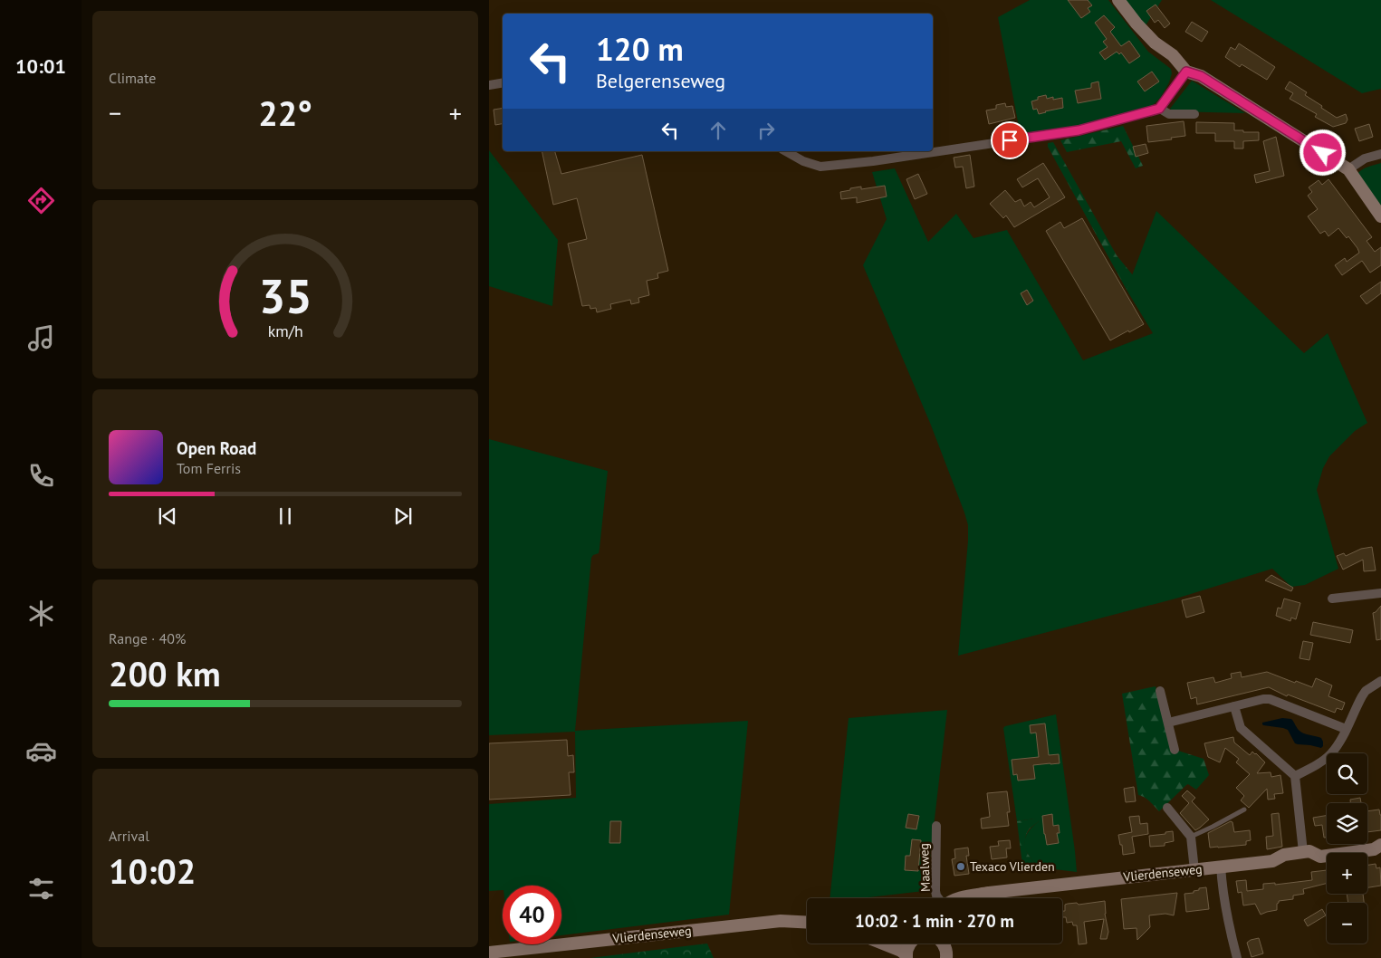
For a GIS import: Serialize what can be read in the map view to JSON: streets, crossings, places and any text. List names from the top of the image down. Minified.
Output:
{"streets":{"street":["Maalweg","Vlierdenseweg"]},"places":["Texaco Vlierden"],"page":{"tabs":"10:01","tile":["Climate",["Range · 40%","200 km"],["Arrival","10:02"]],"turn":["120 m","Belgerenseweg"],"heat":["−","22°","+"],"song":["Open Road","Tom Ferris"],"map_buttons":["+","−"],"limit":"40","trip":"10:02 · 1 min · 270 m","gauge":["35","km/h"]}}
